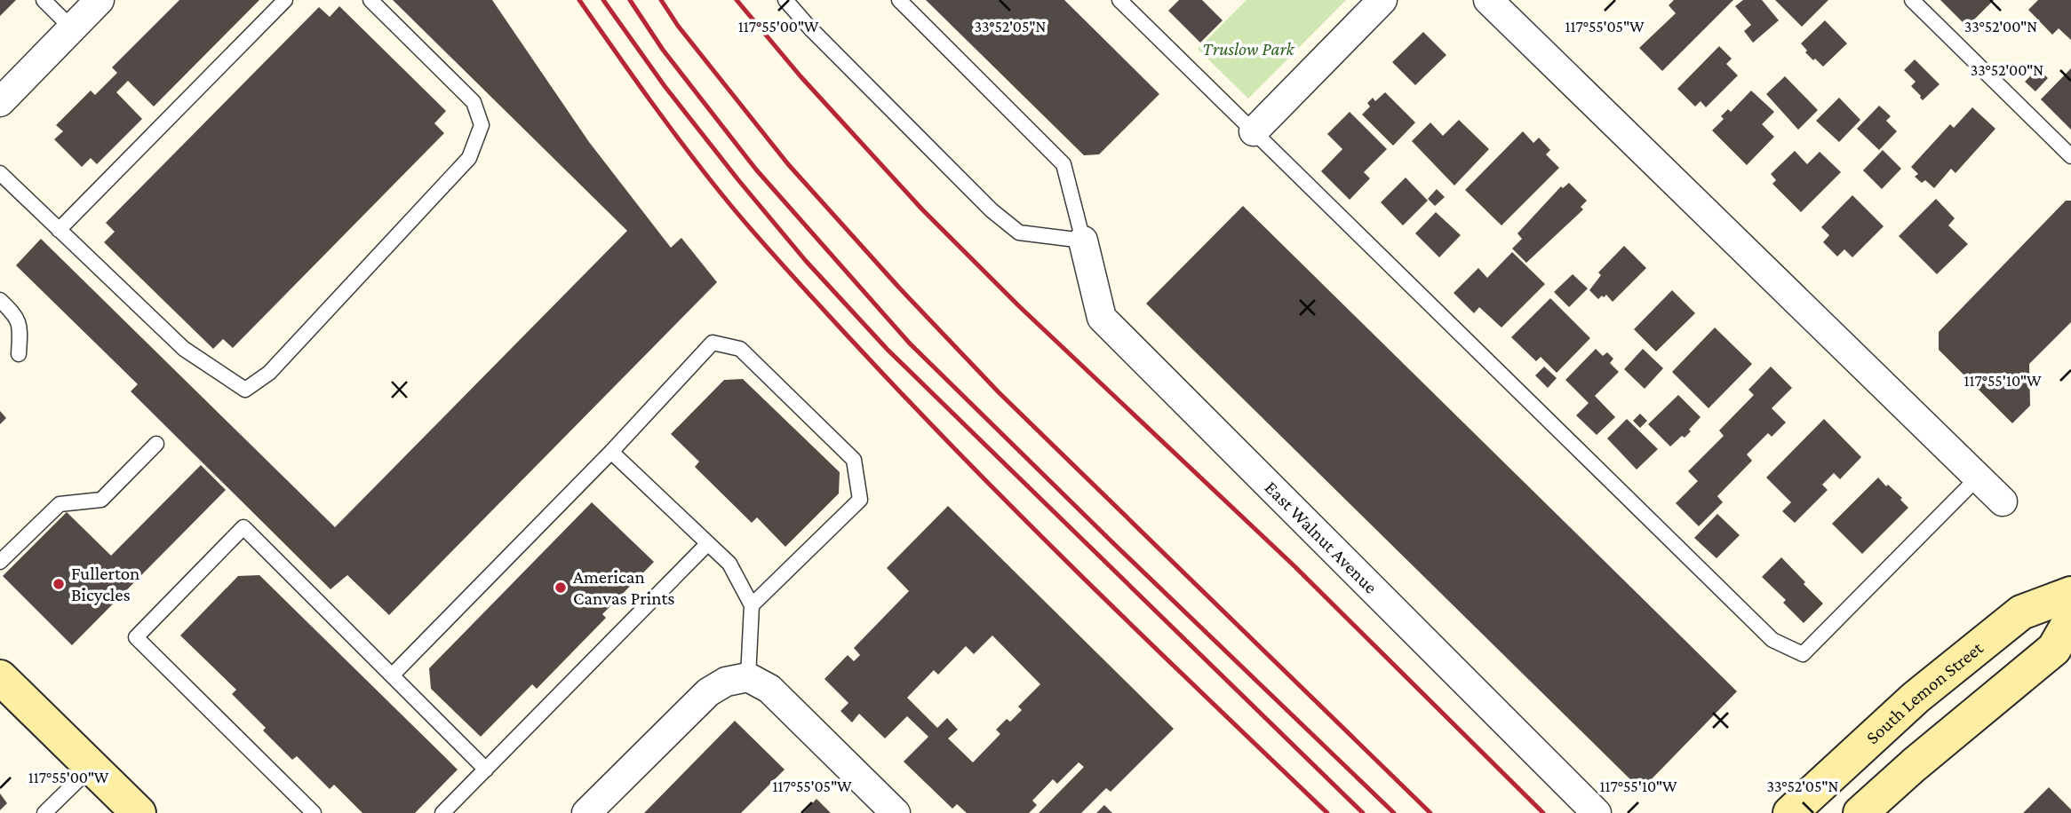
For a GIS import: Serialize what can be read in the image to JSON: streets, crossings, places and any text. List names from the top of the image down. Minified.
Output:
{"streets":{"street":["East Walnut Avenue","South Lemon Street"]},"parks":["Truslow Park"],"places":["Fullerton Bicycles","American Canvas Prints"],"coordinates":["33°52'00\"N","117°55'00\"W","33°52'05\"N","117°55'05\"W","117°55'10\"W"]}
